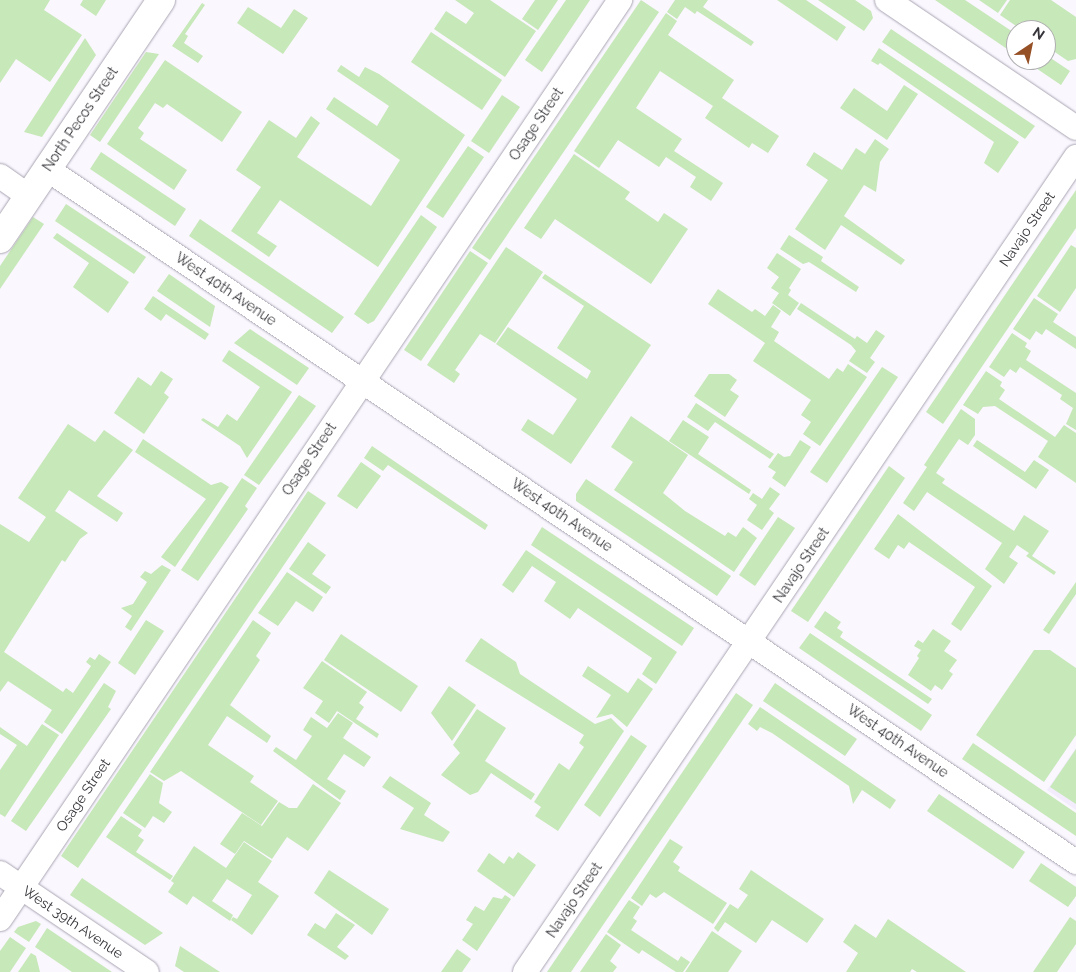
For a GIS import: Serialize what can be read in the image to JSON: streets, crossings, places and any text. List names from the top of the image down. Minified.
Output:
{"streets":{"main road":["North Pecos Street"],"street":["Osage Street","Navajo Street","West 40th Avenue","West 39th Avenue"]},"crossings":[["North Pecos Street","West 40th Avenue"],["Osage Street","West 40th Avenue"],["Osage Street","West 39th Avenue"],["Navajo Street","West 40th Avenue"]],"north":"top right"}
